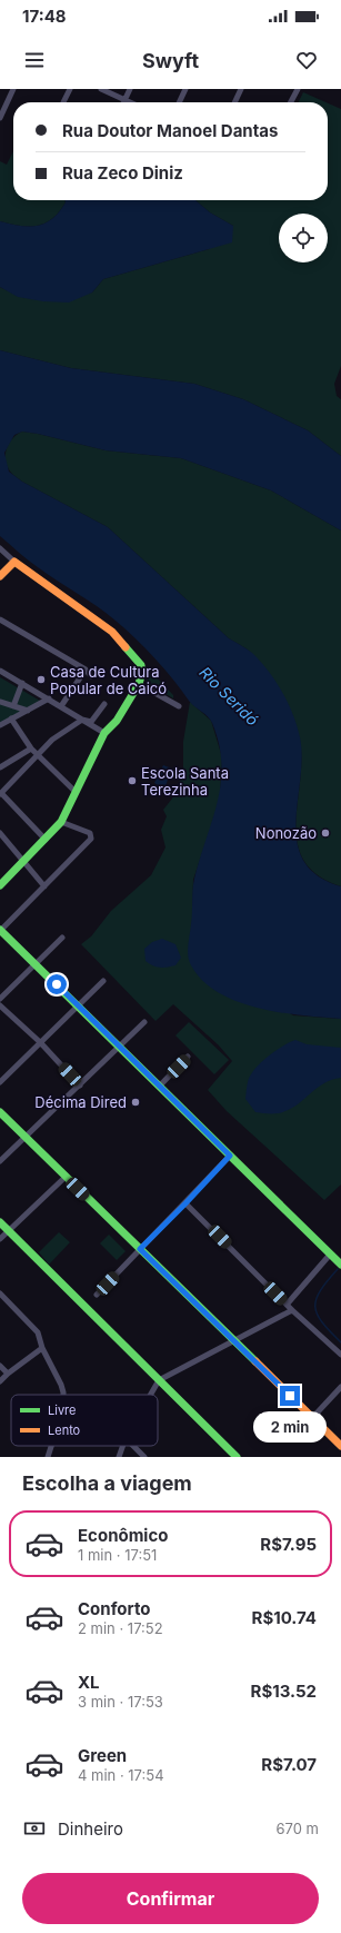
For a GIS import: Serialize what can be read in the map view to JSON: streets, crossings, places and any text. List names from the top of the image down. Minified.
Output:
{"water":["Rio Seridó"],"places":["Casa de Cultura Popular de Caicó","Escola Santa Terezinha","Nonozão","Décima Dired"],"legend":["Livre","Lento"],"page":{"status":"17:48","header":"Swyft","banner":["Rua Doutor Manoel Dantas","Rua Zeco Diniz"],"bubble":"2 min","heading":"Escolha a viagem","list":[{"name":"Econômico","note":"1 min · 17:51","value":"R$7.95"},{"name":"Conforto","note":"2 min · 17:52","value":"R$10.74"},{"name":"XL","note":"3 min · 17:53","value":"R$13.52"},{"name":"Green","note":"4 min · 17:54","value":"R$7.07"}],"pay":["Dinheiro","670 m"],"buttons":"Confirmar"}}
